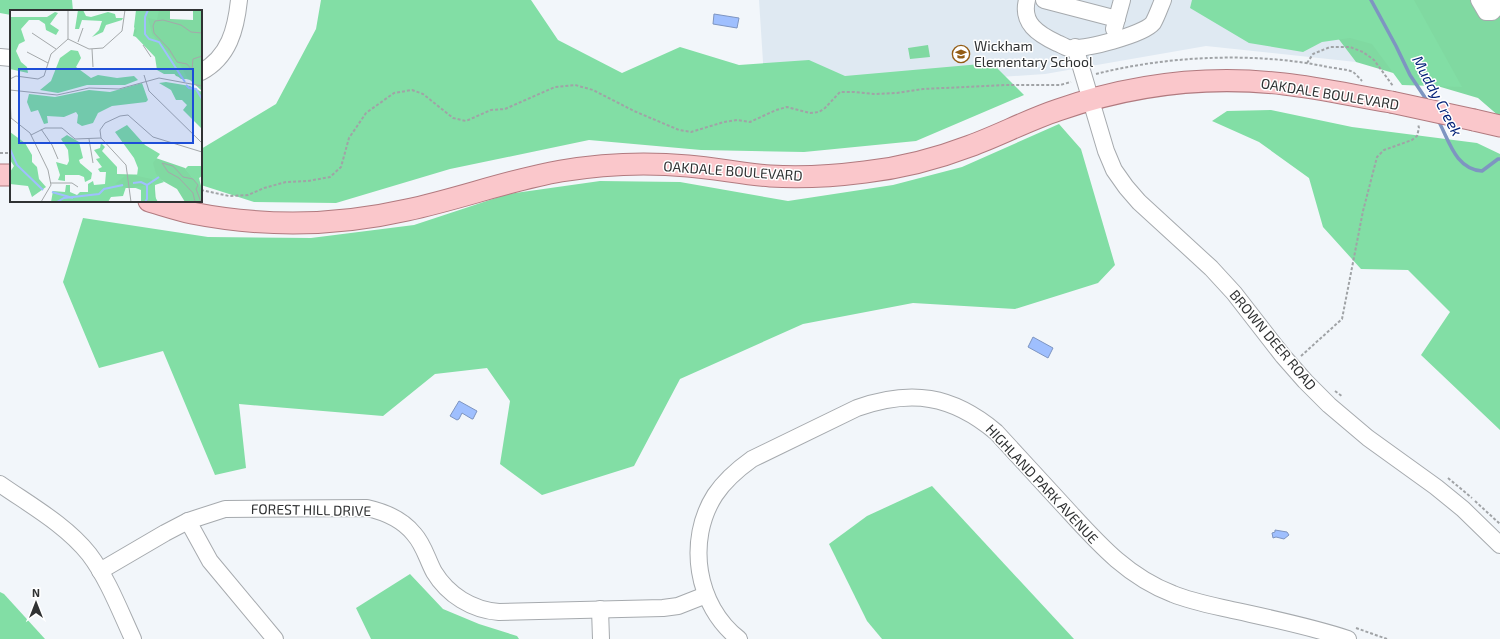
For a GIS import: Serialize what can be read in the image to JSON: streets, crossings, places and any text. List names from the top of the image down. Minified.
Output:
{"streets":{"main road":["OAKDALE BOULEVARD"],"street":["BROWN DEER ROAD","HIGHLAND PARK AVENUE","FOREST HILL DRIVE"]},"crossings":[["OAKDALE BOULEVARD","BROWN DEER ROAD"],["HIGHLAND PARK AVENUE","FOREST HILL DRIVE"]],"water":["Muddy Creek"],"places":{"school or university":["Wickham Elementary School"]},"north":"top"}
